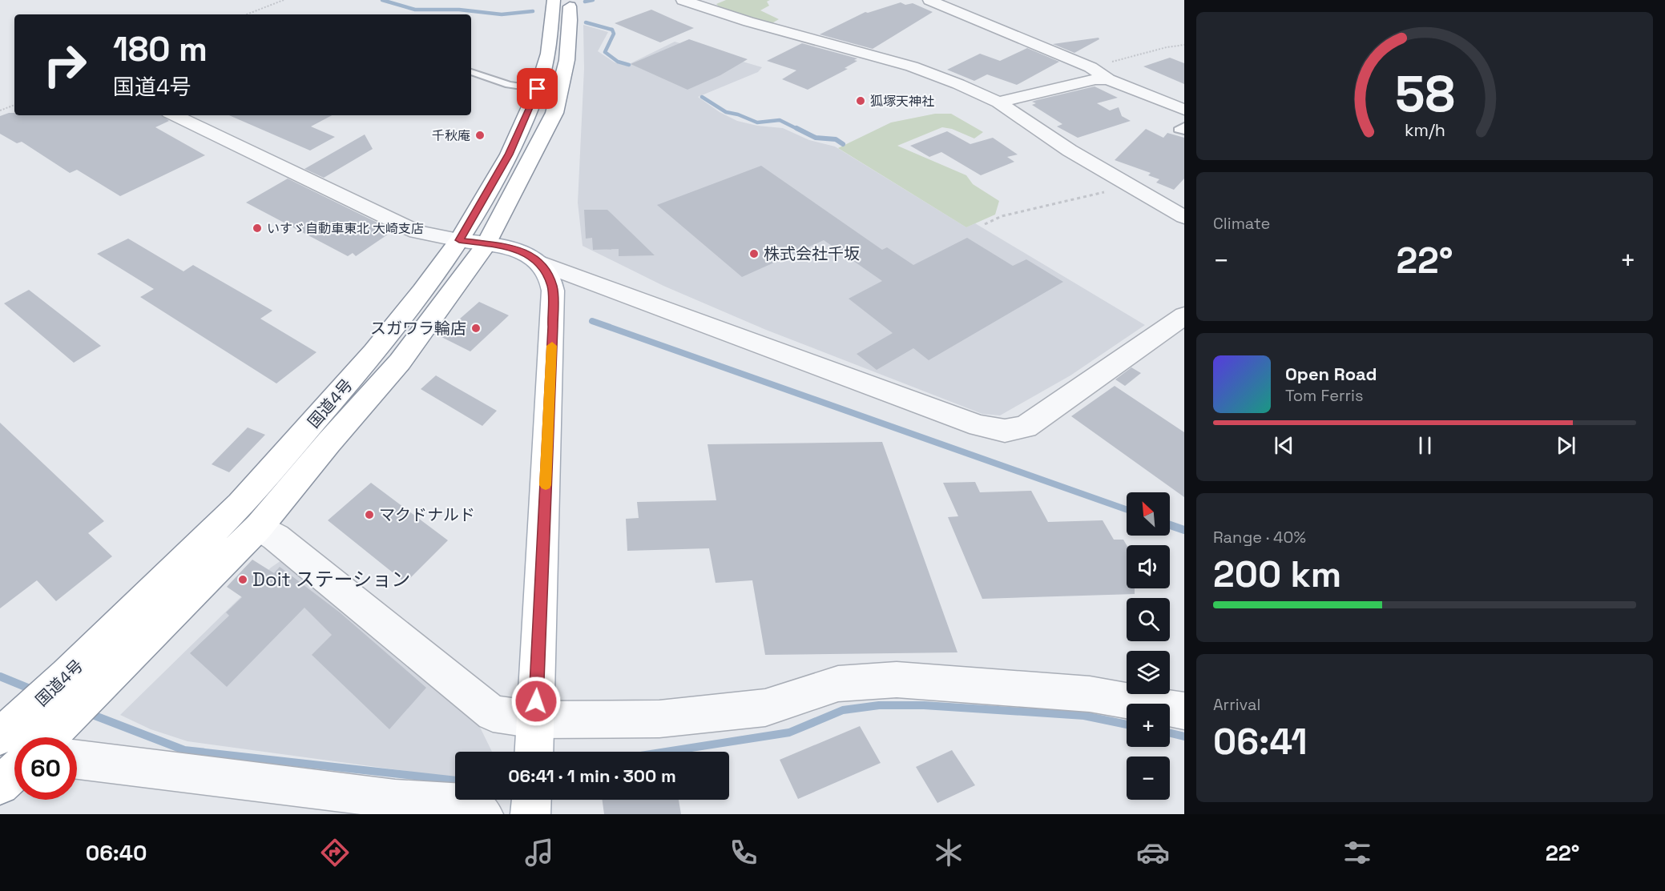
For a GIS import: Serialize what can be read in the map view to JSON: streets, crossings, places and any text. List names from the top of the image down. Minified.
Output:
{"streets":{"main road":["国道4号"]},"places":["狐塚天神社","千秋庵","いすゞ自動車東北 大崎支店","株式会社千坂","スガワラ輪店","マクドナルド","Doit ステーション"],"north":"top left","page":{"turn":["180 m","国道4号"],"tile":["Climate",["Range · 40%","200 km"],["Arrival","06:41"]],"heat":["−","22°","+"],"song":["Open Road","Tom Ferris"],"map_buttons":["+","−"],"limit":"60","trip":"06:41 · 1 min · 300 m","tabs":["06:40","22°"],"gauge":["58","km/h"]}}
